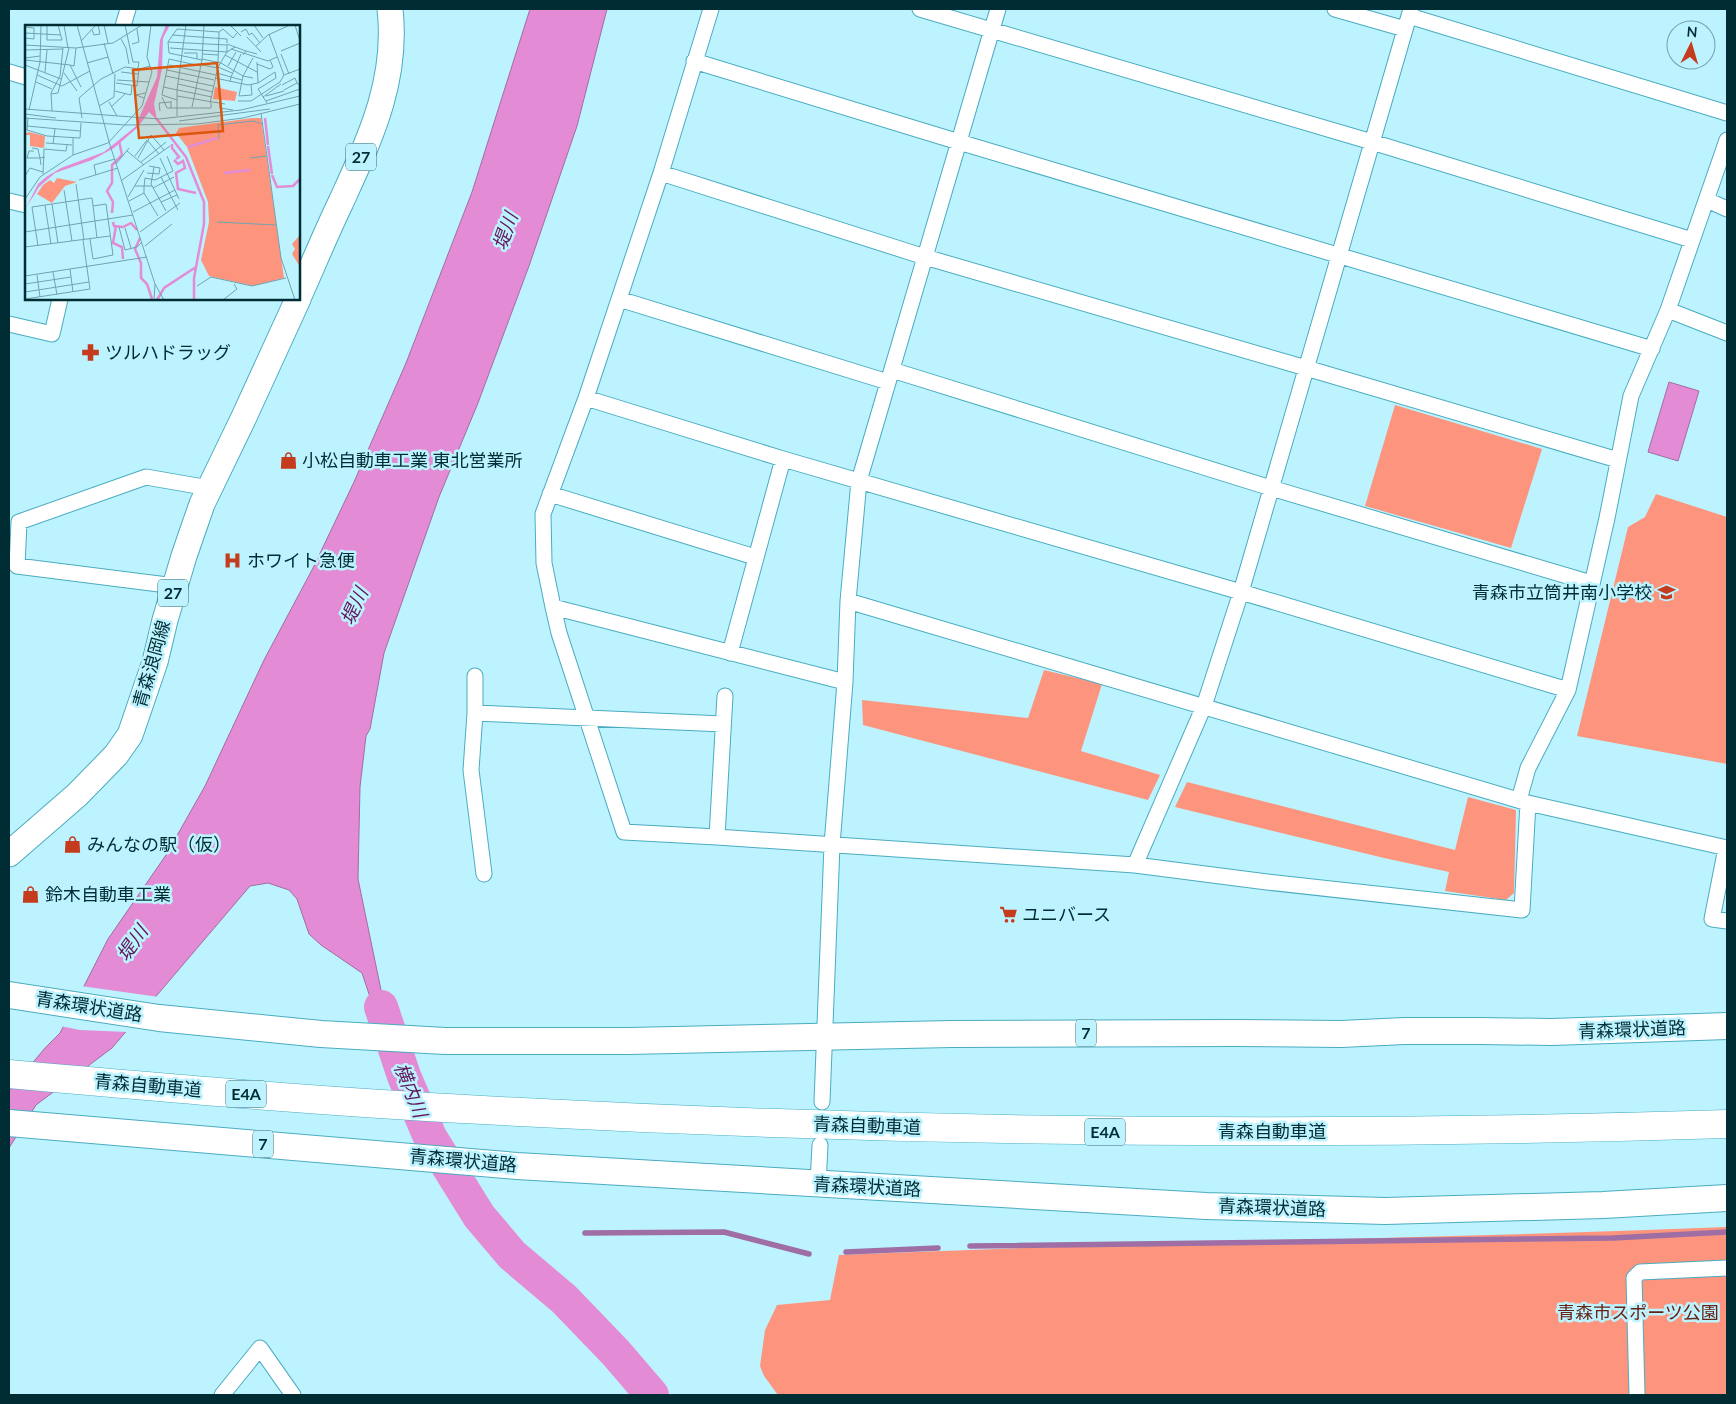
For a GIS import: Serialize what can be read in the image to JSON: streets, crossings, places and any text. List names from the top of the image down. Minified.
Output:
{"streets":{"highway":["青森環状道路","7","青森自動車道","E4A"],"main road":["27","青森浪岡線"]},"water":["堤川","横内川"],"parks":["青森市スポーツ公園"],"places":{"pharmacy":["ツルハドラッグ"],"shop":["小松自動車工業 東北営業所","みんなの駅（仮）","鈴木自動車工業"],"hospital":["ホワイト急便"],"school or university":["青森市立筒井南小学校"],"supermarket":["ユニバース"]},"north":"top"}
